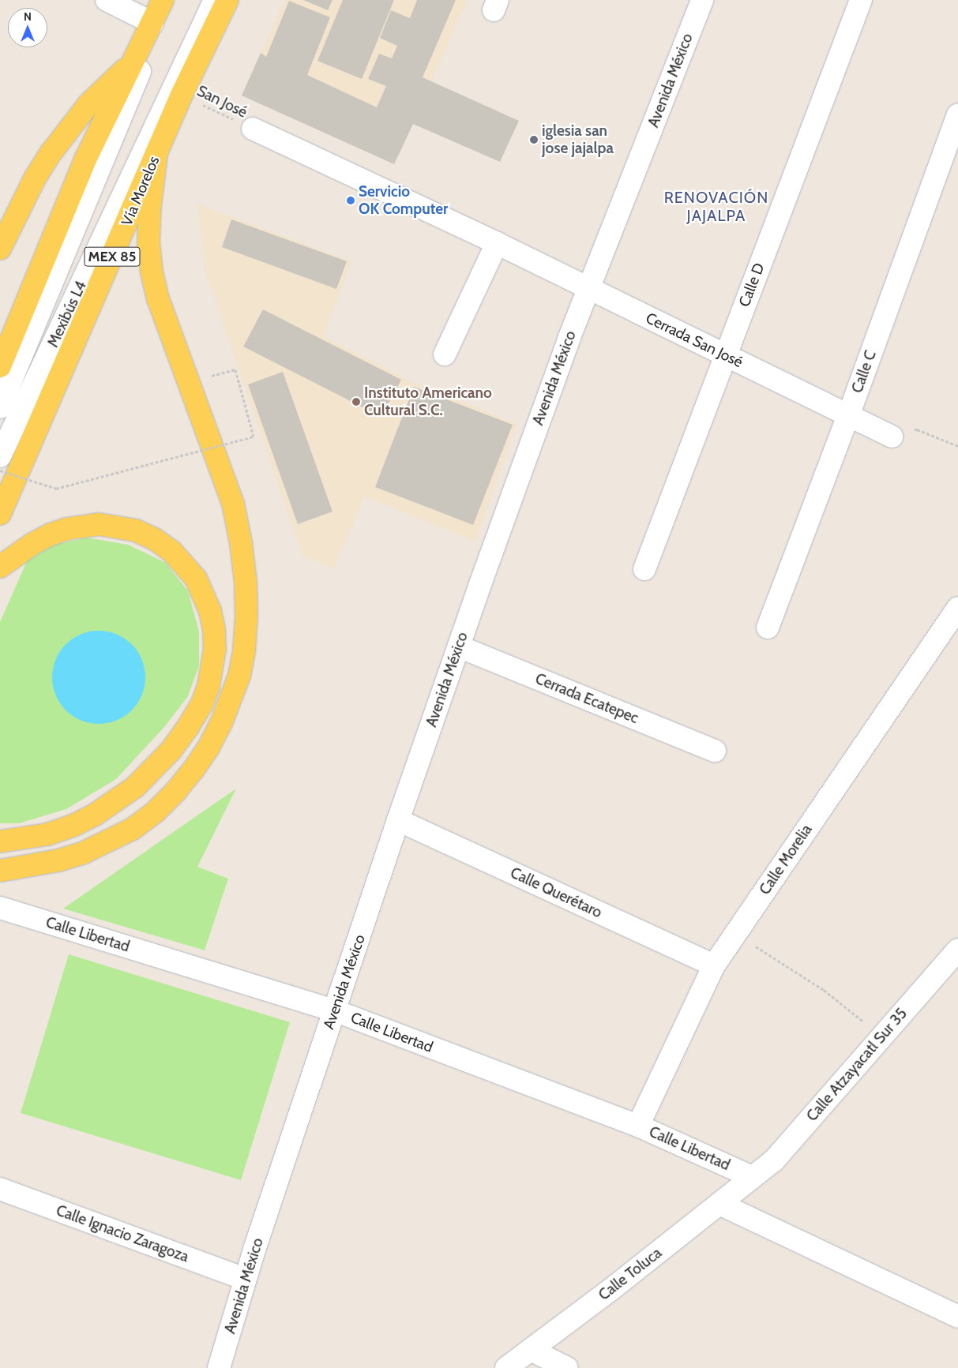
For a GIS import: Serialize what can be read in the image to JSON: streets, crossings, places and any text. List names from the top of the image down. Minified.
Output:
{"streets":{"main road":["Vía Morelos","MEX 85"],"street":["Avenida México","Calle D","Mexibús L4","Cerrada San José","Calle C","Cerrada Ecatepec","Calle Morelia","Calle Querétaro","Calle Libertad","Calle Atzayacatl Sur 35","Calle Ignacio Zaragoza","Calle Toluca"],"path":["San José"]},"crossings":[["Avenida México","Cerrada San José"],["Avenida México","Cerrada Ecatepec"],["Avenida México","Calle Querétaro"],["Avenida México","Calle Libertad"],["Avenida México","Calle Ignacio Zaragoza"],["San José","Vía Morelos"],["San José","Cerrada San José"],["Calle D","Cerrada San José"],["Cerrada San José","Calle C"],["Calle Morelia","Calle Querétaro"],["Calle Morelia","Calle Libertad"],["Calle Libertad","Calle Atzayacatl Sur 35"],["Calle Libertad","Calle Toluca"],["Calle Atzayacatl Sur 35","Calle Toluca"]],"districts":["RENOVACIÓN JAJALPA"],"places":["iglesia san jose jajalpa","Servicio OK Computer","Instituto Americano Cultural S.C."],"north":"top"}
